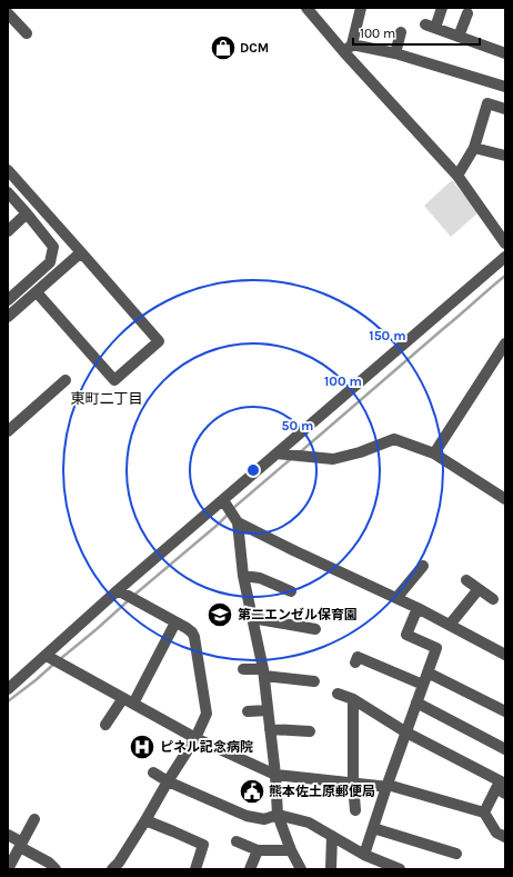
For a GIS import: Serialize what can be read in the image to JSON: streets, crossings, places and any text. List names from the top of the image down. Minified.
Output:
{"districts":["東町二丁目"],"places":{"shop":["DCM"],"school or university":["第二エンゼル保育園"],"hospital":["ピネル記念病院"],"public building":["熊本佐土原郵便局"]},"scale_bar":"100 m","rings":["150 m","100 m","50 m"]}
